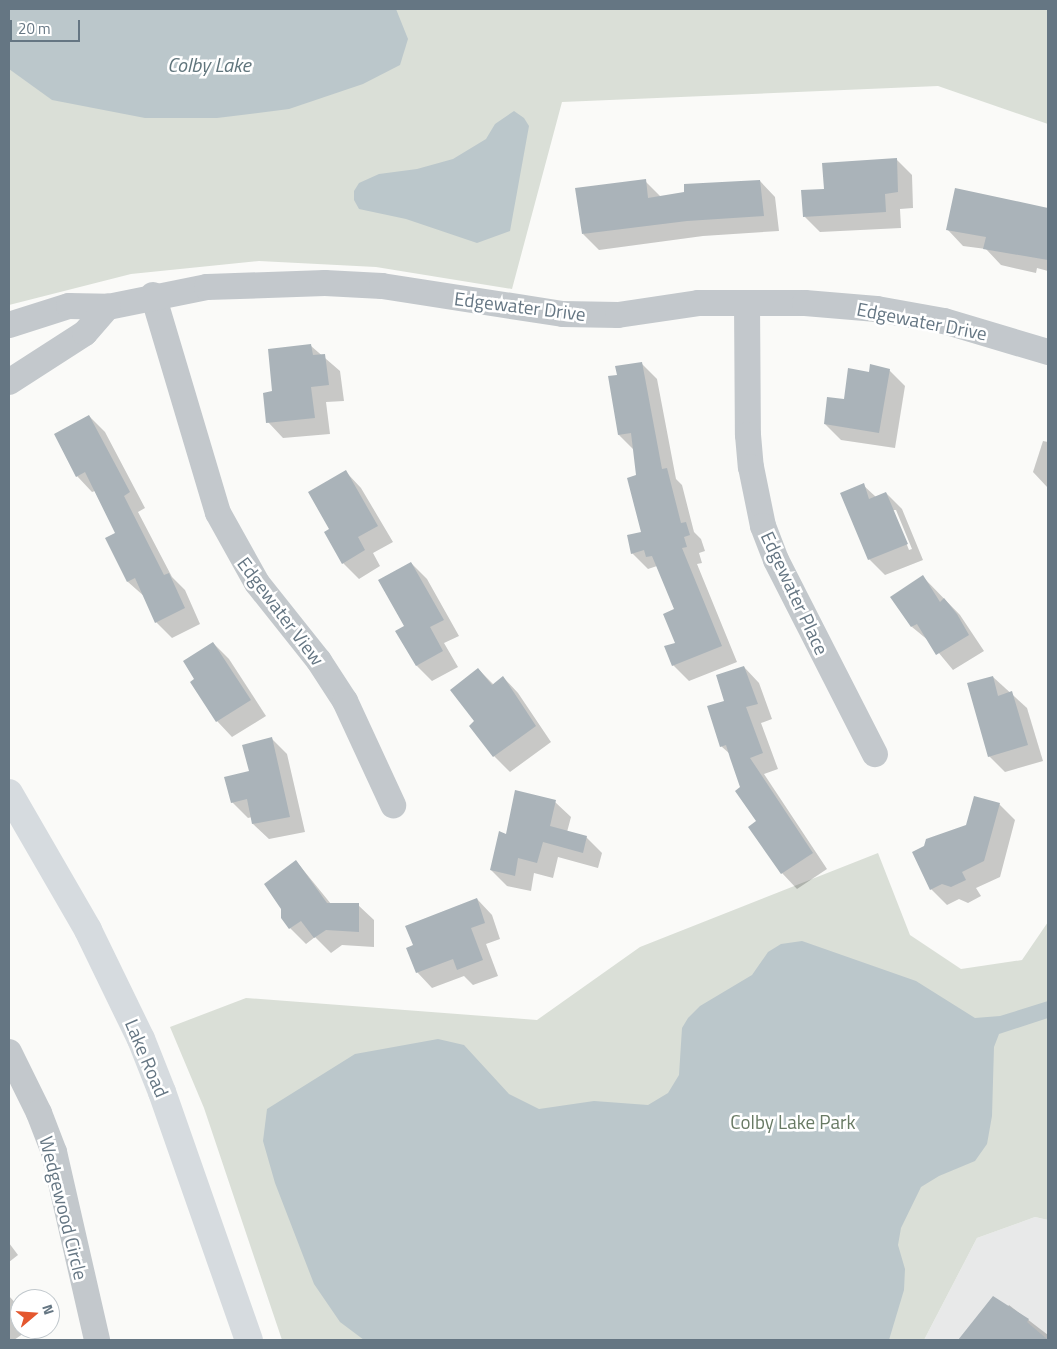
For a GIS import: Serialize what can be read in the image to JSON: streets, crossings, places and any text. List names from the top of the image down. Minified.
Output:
{"streets":{"street":["Edgewater Drive","Edgewater Place","Edgewater View","Lake Road","Wedgewood Circle"]},"crossings":[["Edgewater Drive","Edgewater Place"],["Edgewater Drive","Edgewater View"]],"water":["Colby Lake"],"parks":["Colby Lake Park"],"scale_bar":"20 m","north":"right"}
